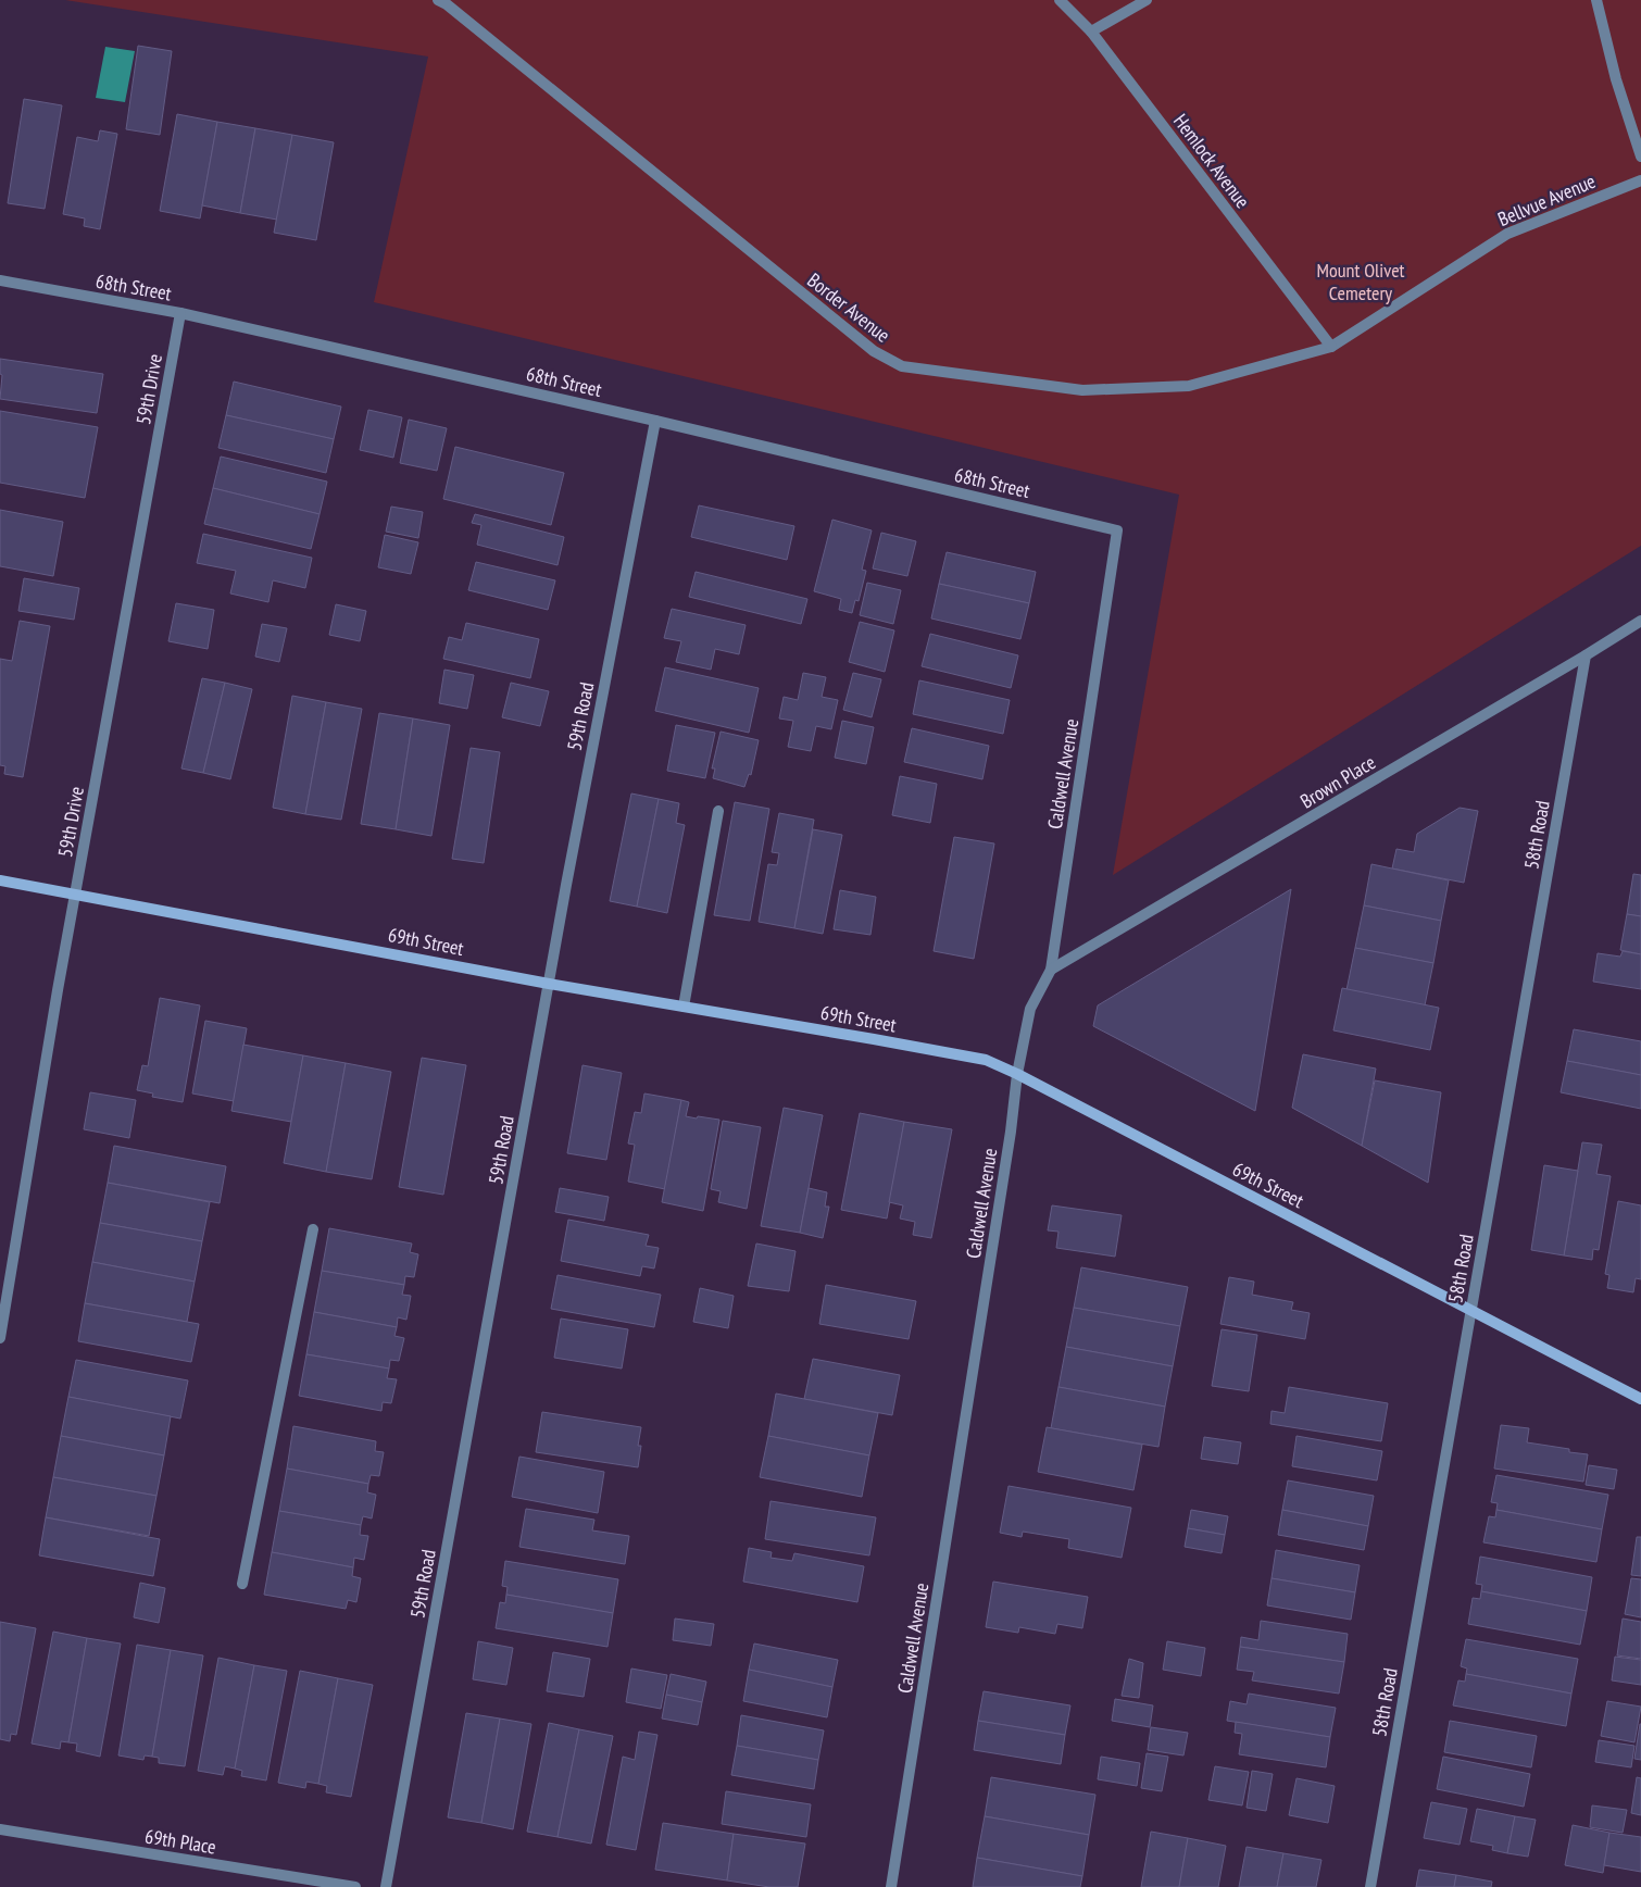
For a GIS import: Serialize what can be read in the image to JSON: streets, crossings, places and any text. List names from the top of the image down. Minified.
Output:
{"streets":{"main road":["69th Street"],"street":["Hemlock Avenue","Bellvue Avenue","68th Street","Border Avenue","59th Drive","59th Road","Caldwell Avenue","Brown Place","58th Road","69th Place"]},"crossings":[["Hemlock Avenue","Bellvue Avenue"],["Hemlock Avenue","Border Avenue"],["Bellvue Avenue","Border Avenue"],["68th Street","59th Drive"],["68th Street","59th Road"],["68th Street","Caldwell Avenue"],["59th Drive","69th Street"],["59th Road","69th Street"],["Caldwell Avenue","Brown Place"],["Caldwell Avenue","69th Street"],["Brown Place","58th Road"],["58th Road","69th Street"]],"parks":["Mount Olivet Cemetery"]}
